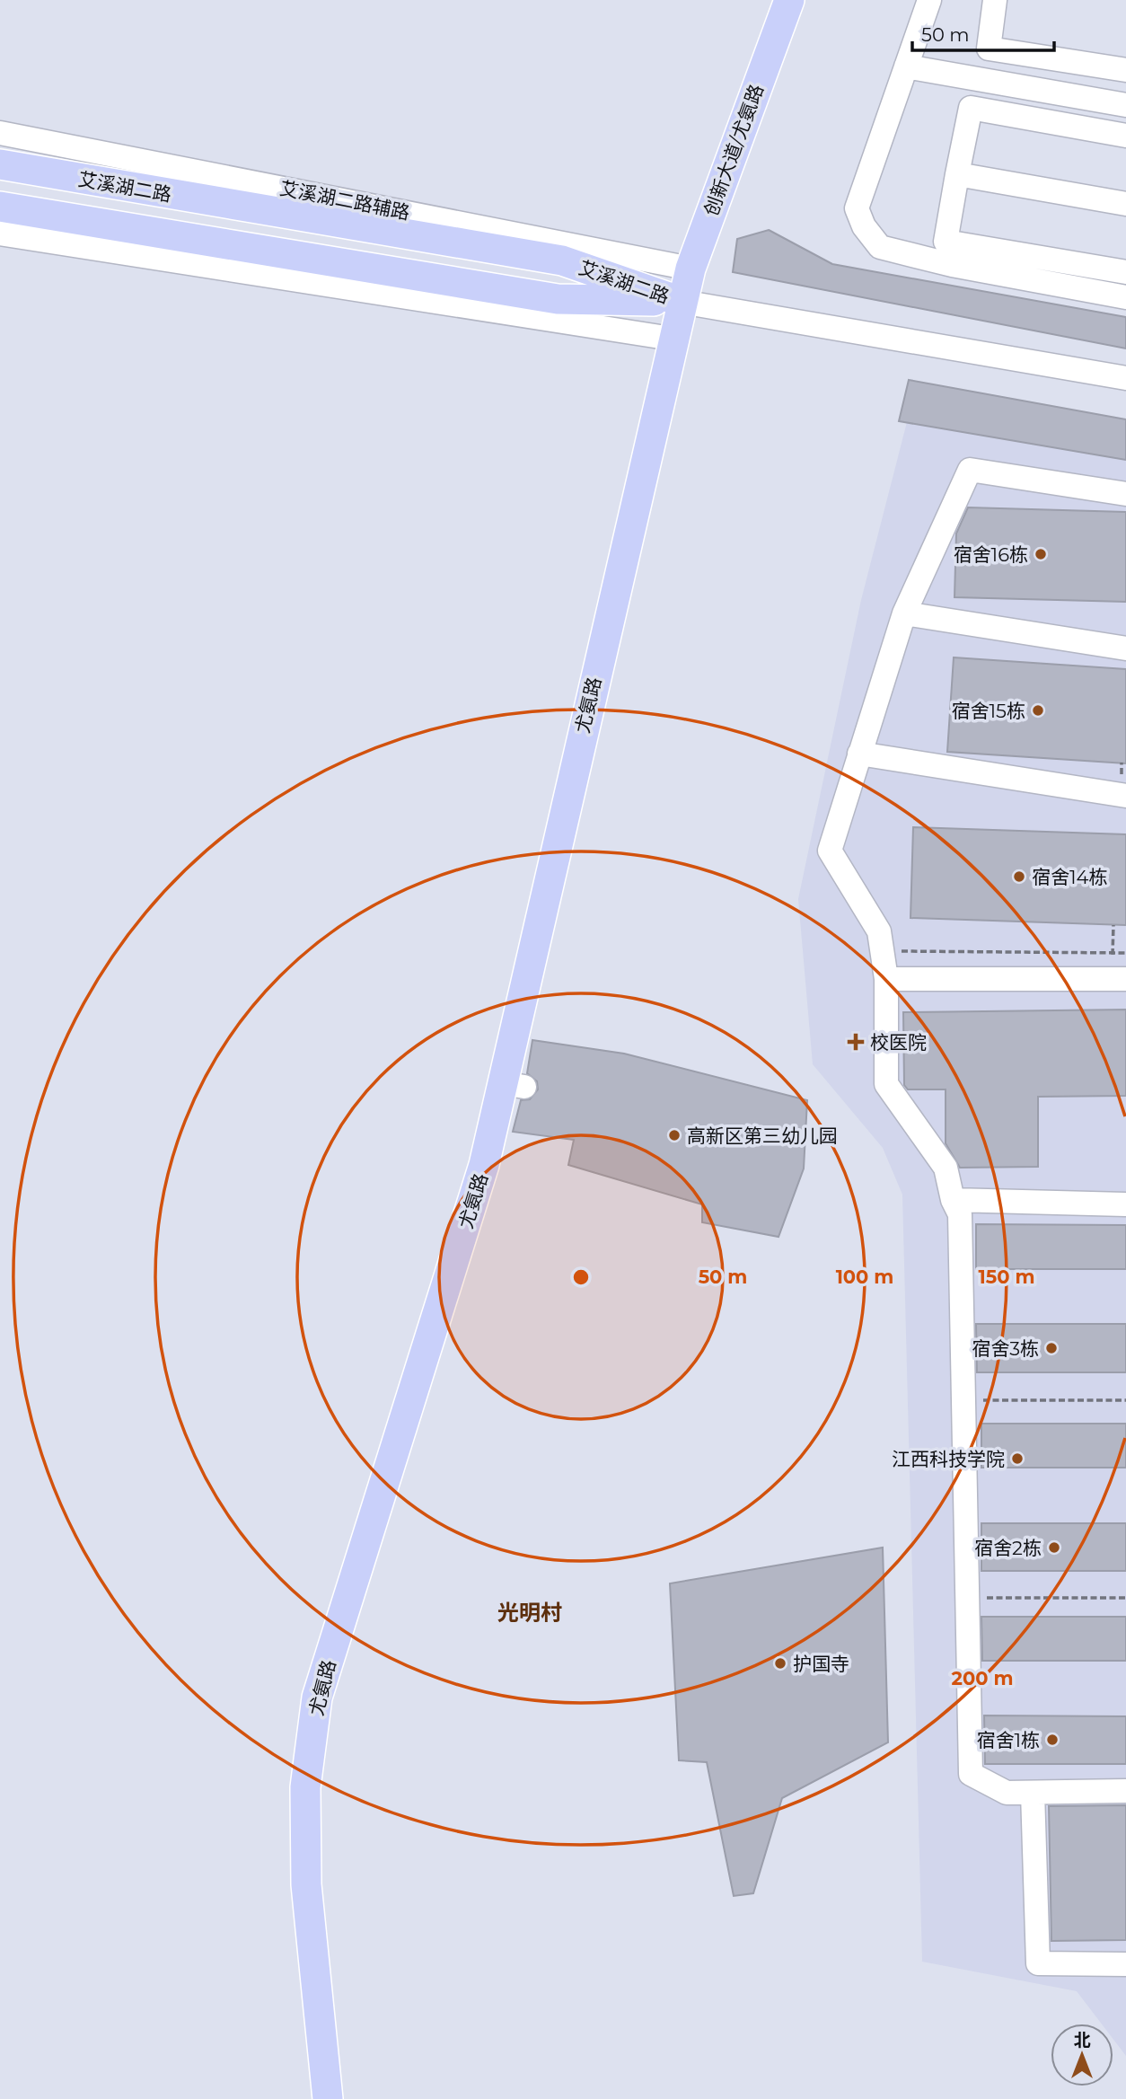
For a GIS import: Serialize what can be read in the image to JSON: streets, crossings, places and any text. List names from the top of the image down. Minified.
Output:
{"streets":{"main road":["创新大道/尤氨路","艾溪湖二路","尤氨路"],"street":["艾溪湖二路辅路"]},"crossings":[["创新大道/尤氨路","艾溪湖二路"],["创新大道/尤氨路","艾溪湖二路辅路"],["创新大道/尤氨路","尤氨路"],["艾溪湖二路","尤氨路"]],"districts":["光明村"],"places":{"other":["宿舍16栋","宿舍15栋","宿舍14栋","高新区第三幼儿园","宿舍3栋","江西科技学院","宿舍2栋","护国寺","宿舍1栋"],"health":["校医院"]},"scale_bar":"50 m","north":"top","rings":["50 m","100 m","150 m","200 m"]}
